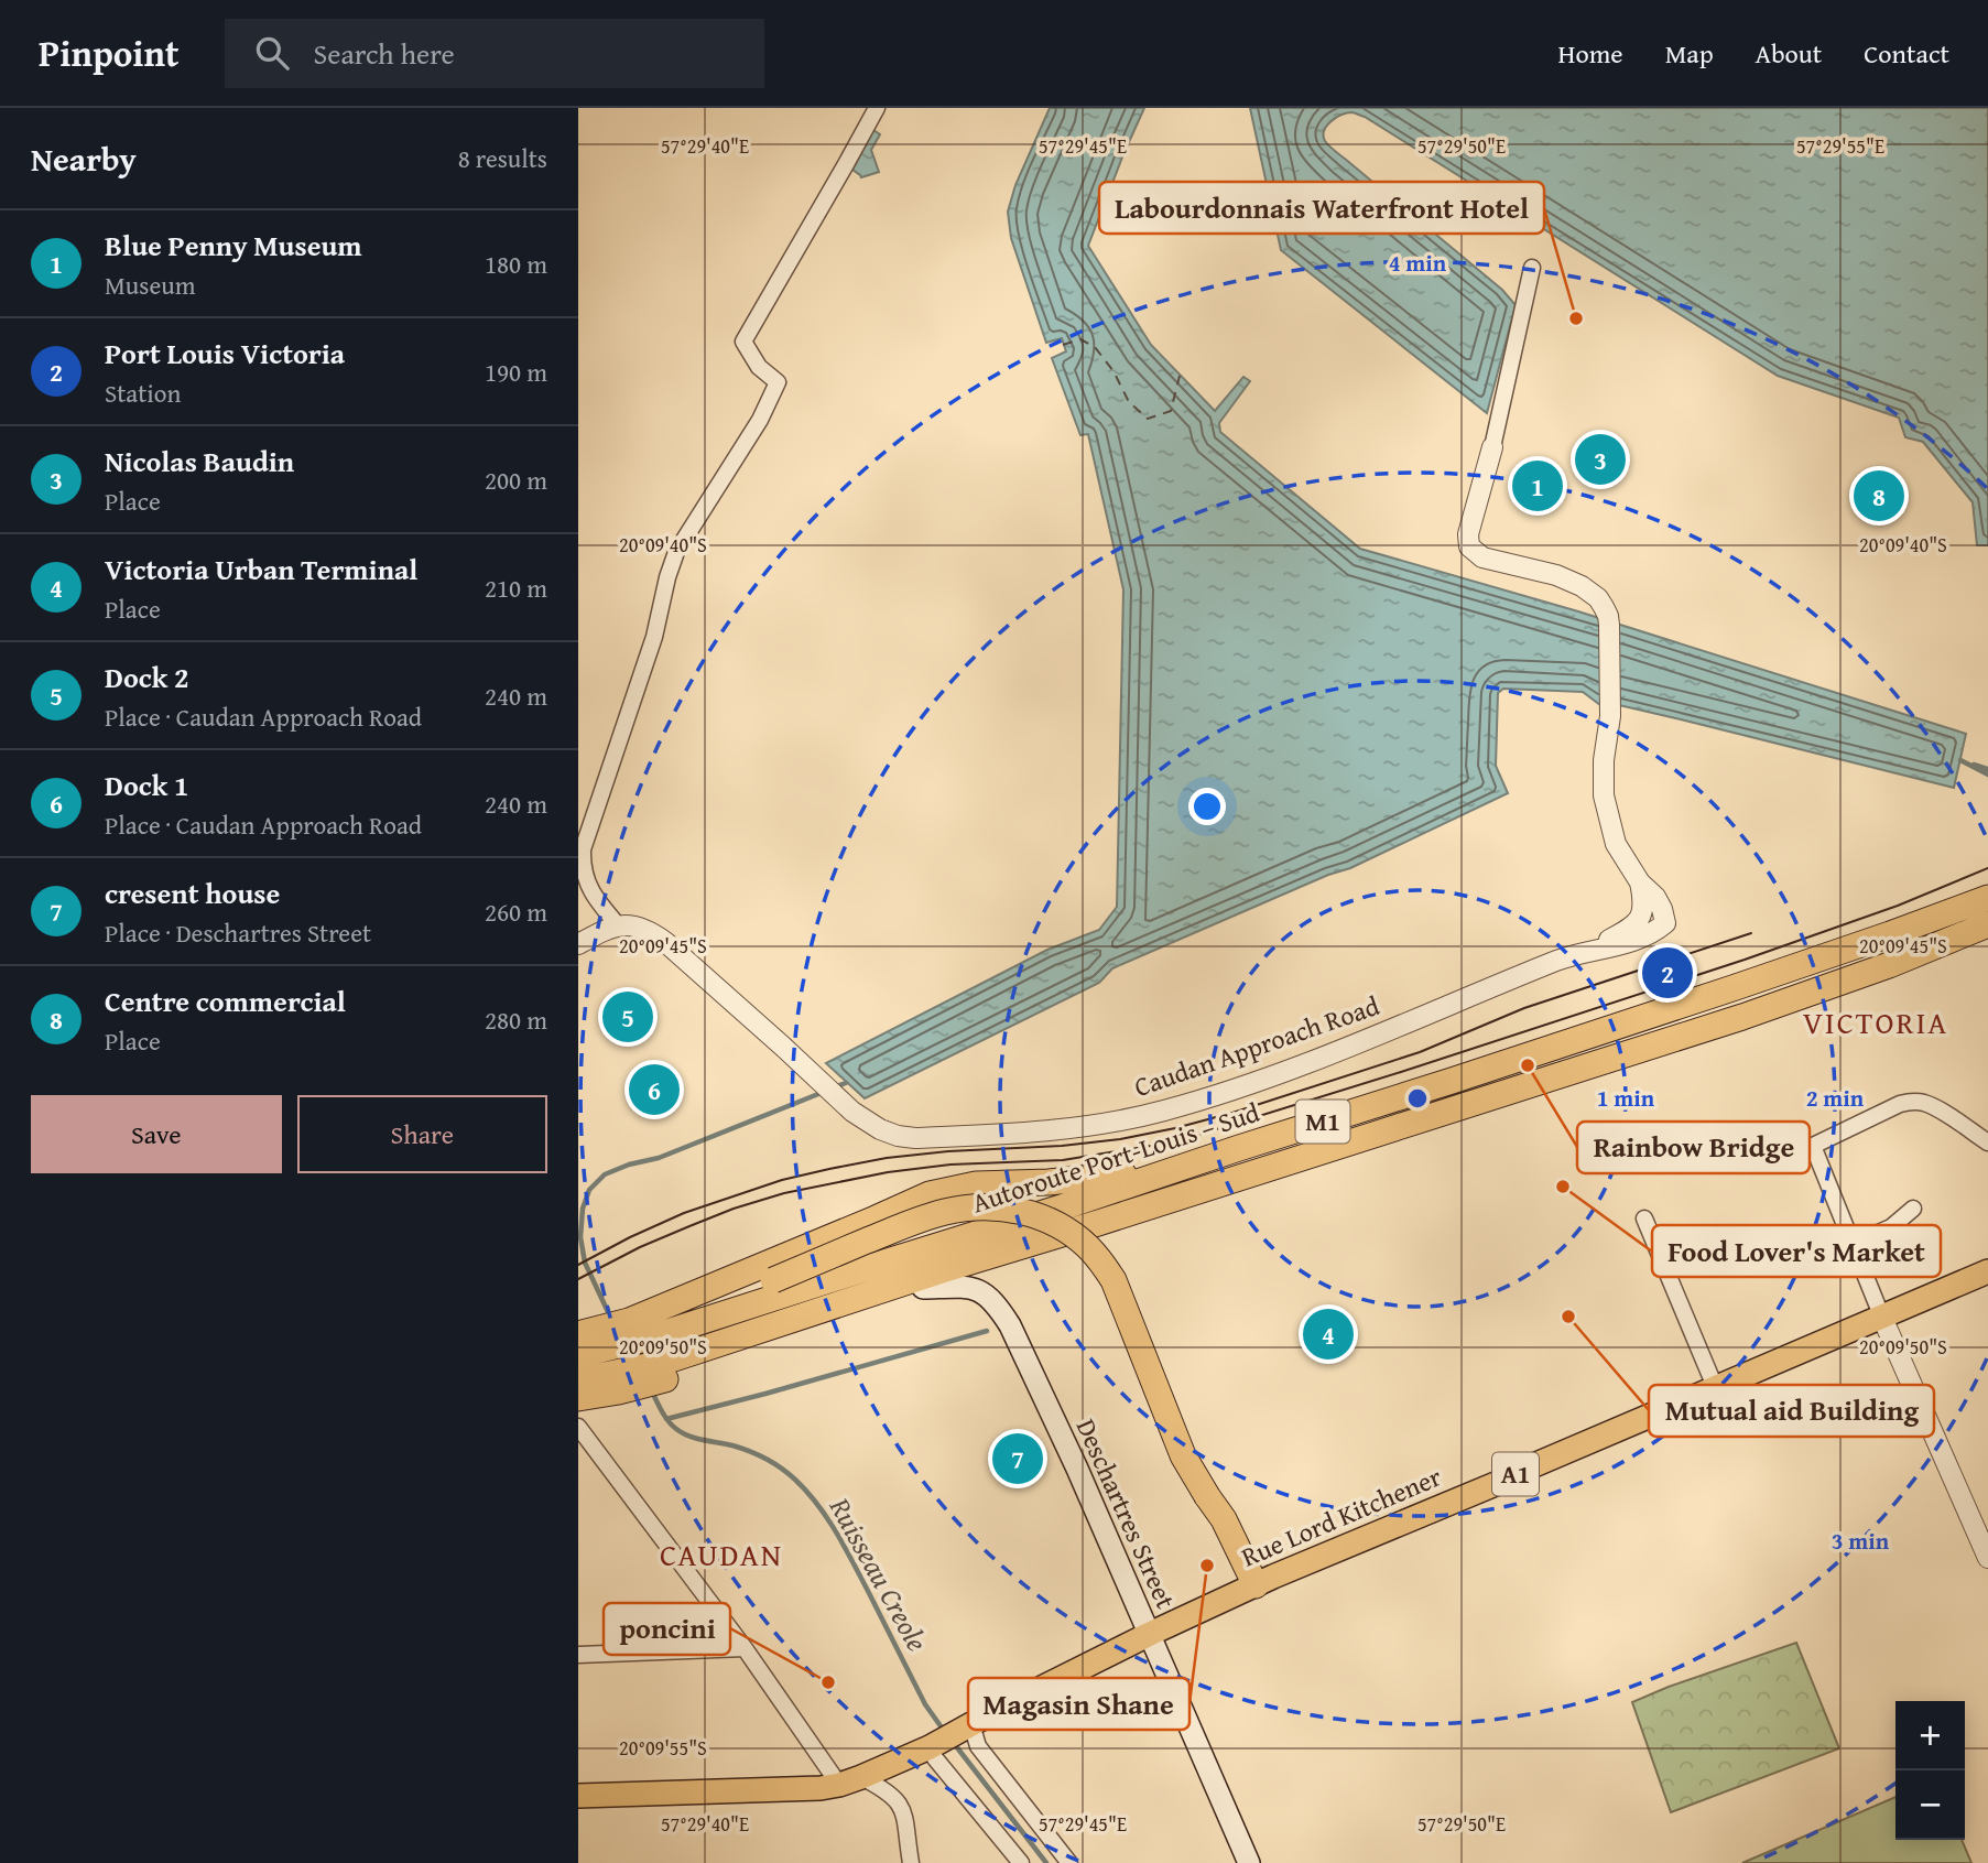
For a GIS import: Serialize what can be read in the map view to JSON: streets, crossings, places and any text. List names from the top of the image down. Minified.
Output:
{"streets":{"highway":["M1","Autoroute Port-Louis – Sud"],"main road":["A1","Deschartres Street","Rue Lord Kitchener"],"street":["Caudan Approach Road"]},"crossings":[["M1","Autoroute Port-Louis – Sud"],["Deschartres Street","Rue Lord Kitchener"]],"districts":["VICTORIA","CAUDAN"],"water":["Ruisseau Creole"],"places":["Labourdonnais Waterfront Hotel","Rainbow Bridge","Food Lover's Market","Mutual aid Building","Magasin Shane","poncini"],"page":{"header":"Pinpoint","search":"Search here","nav":["Home","Map","About","Contact"],"heading":["Nearby","8 results"],"list":[{"mark":"1","name":"Blue Penny Museum","note":"Museum","value":"180 m"},{"mark":"2","name":"Port Louis Victoria","note":"Station","value":"190 m"},{"mark":"3","name":"Nicolas Baudin","note":"Place","value":"200 m"},{"mark":"4","name":"Victoria Urban Terminal","note":"Place","value":"210 m"},{"mark":"5","name":"Dock 2","note":"Place · Caudan Approach Road","value":"240 m"},{"mark":"6","name":"Dock 1","note":"Place · Caudan Approach Road","value":"240 m"},{"mark":"7","name":"cresent house","note":"Place · Deschartres Street","value":"260 m"},{"mark":"8","name":"Centre commercial","note":"Place","value":"280 m"}],"pins":["3","1","8","2","5","6","4","7"],"buttons":["Save","Share"],"map_buttons":["+","−"]},"coordinates":["57°29'40\"E","57°29'45\"E","57°29'50\"E","57°29'55\"E","20°09'40\"S","20°09'45\"S","20°09'50\"S","20°09'55\"S"],"rings":["4 min","1 min","2 min","3 min"]}
